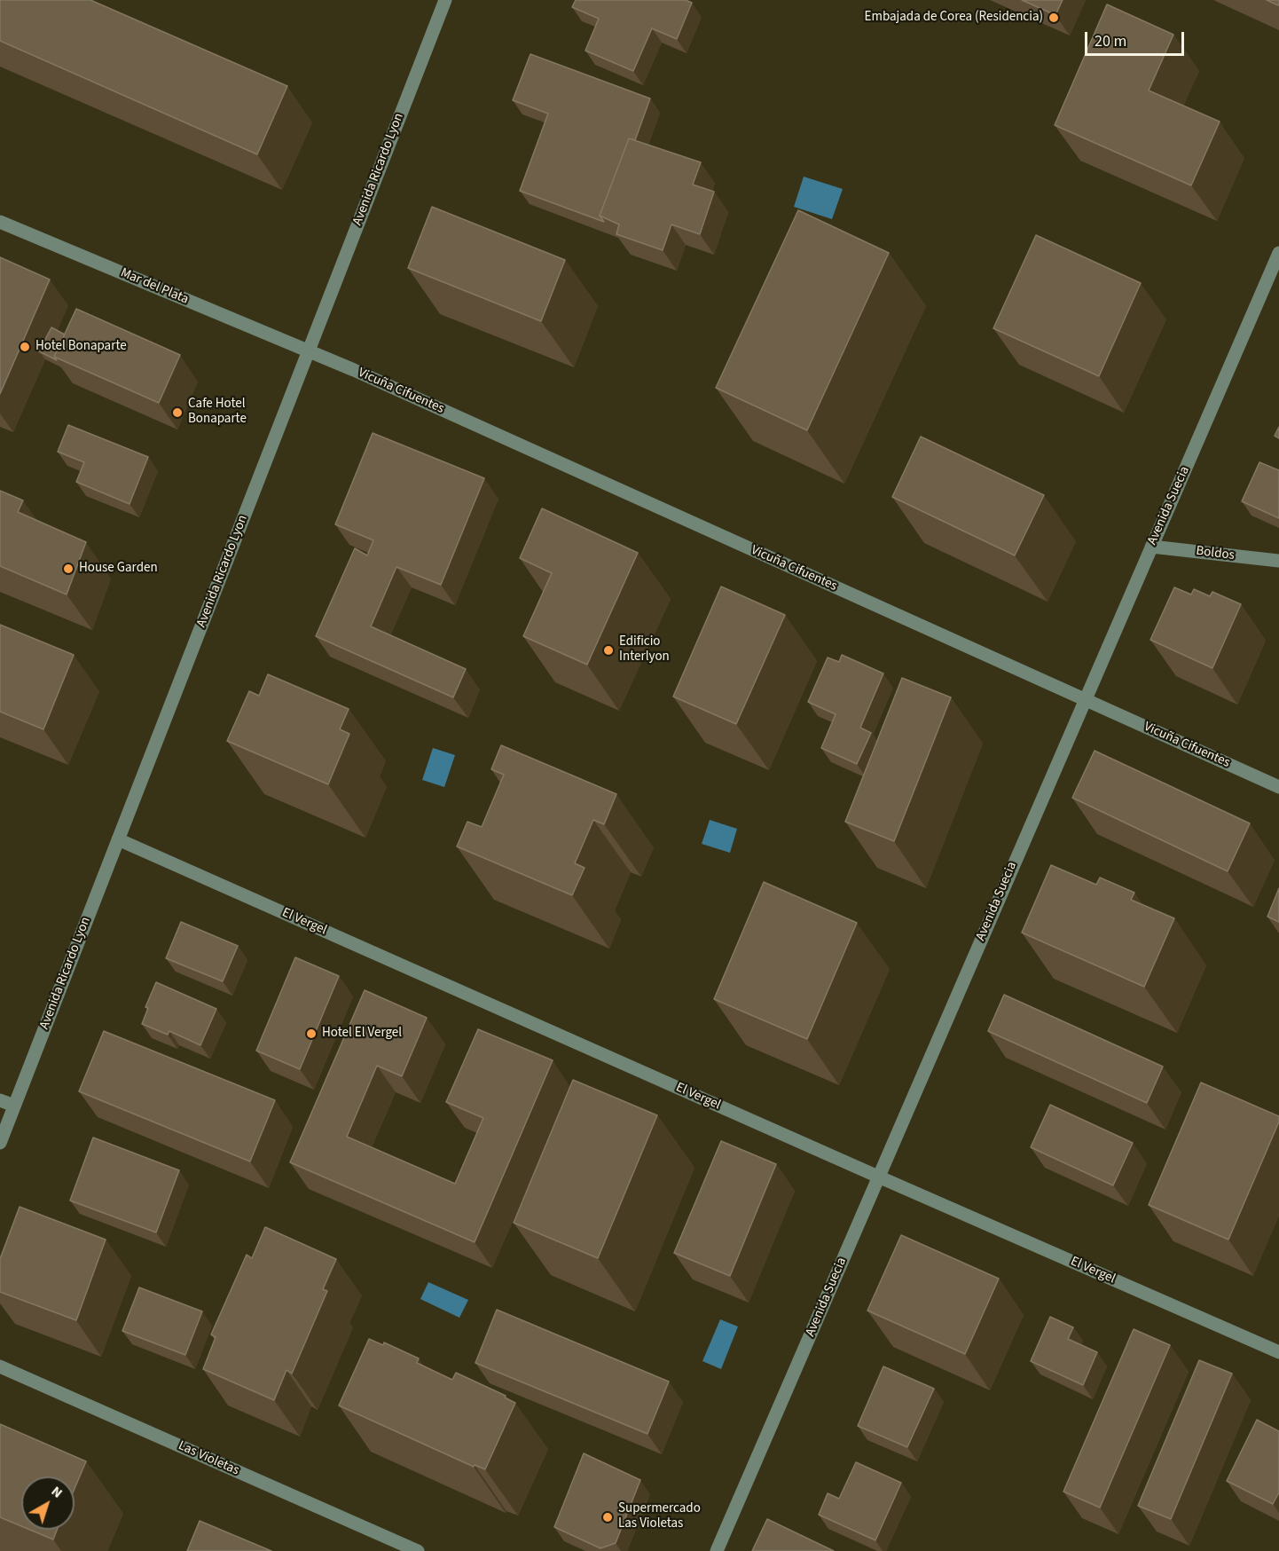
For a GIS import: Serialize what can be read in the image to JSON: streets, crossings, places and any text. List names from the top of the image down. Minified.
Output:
{"streets":{"street":["Avenida Ricardo Lyon","Mar del Plata","Vicuña Cifuentes","Avenida Suecia","Boldos","El Vergel","Las Violetas"]},"crossings":[["Avenida Ricardo Lyon","Mar del Plata"],["Avenida Ricardo Lyon","Vicuña Cifuentes"],["Avenida Ricardo Lyon","El Vergel"],["Mar del Plata","Vicuña Cifuentes"],["Vicuña Cifuentes","Avenida Suecia"],["Avenida Suecia","Boldos"],["Avenida Suecia","El Vergel"]],"places":["Embajada de Corea (Residencia)","Hotel Bonaparte","Cafe Hotel Bonaparte","House Garden","Edificio Interlyon","Hotel El Vergel","Supermercado Las Violetas"],"scale_bar":"20 m","north":"top right"}
